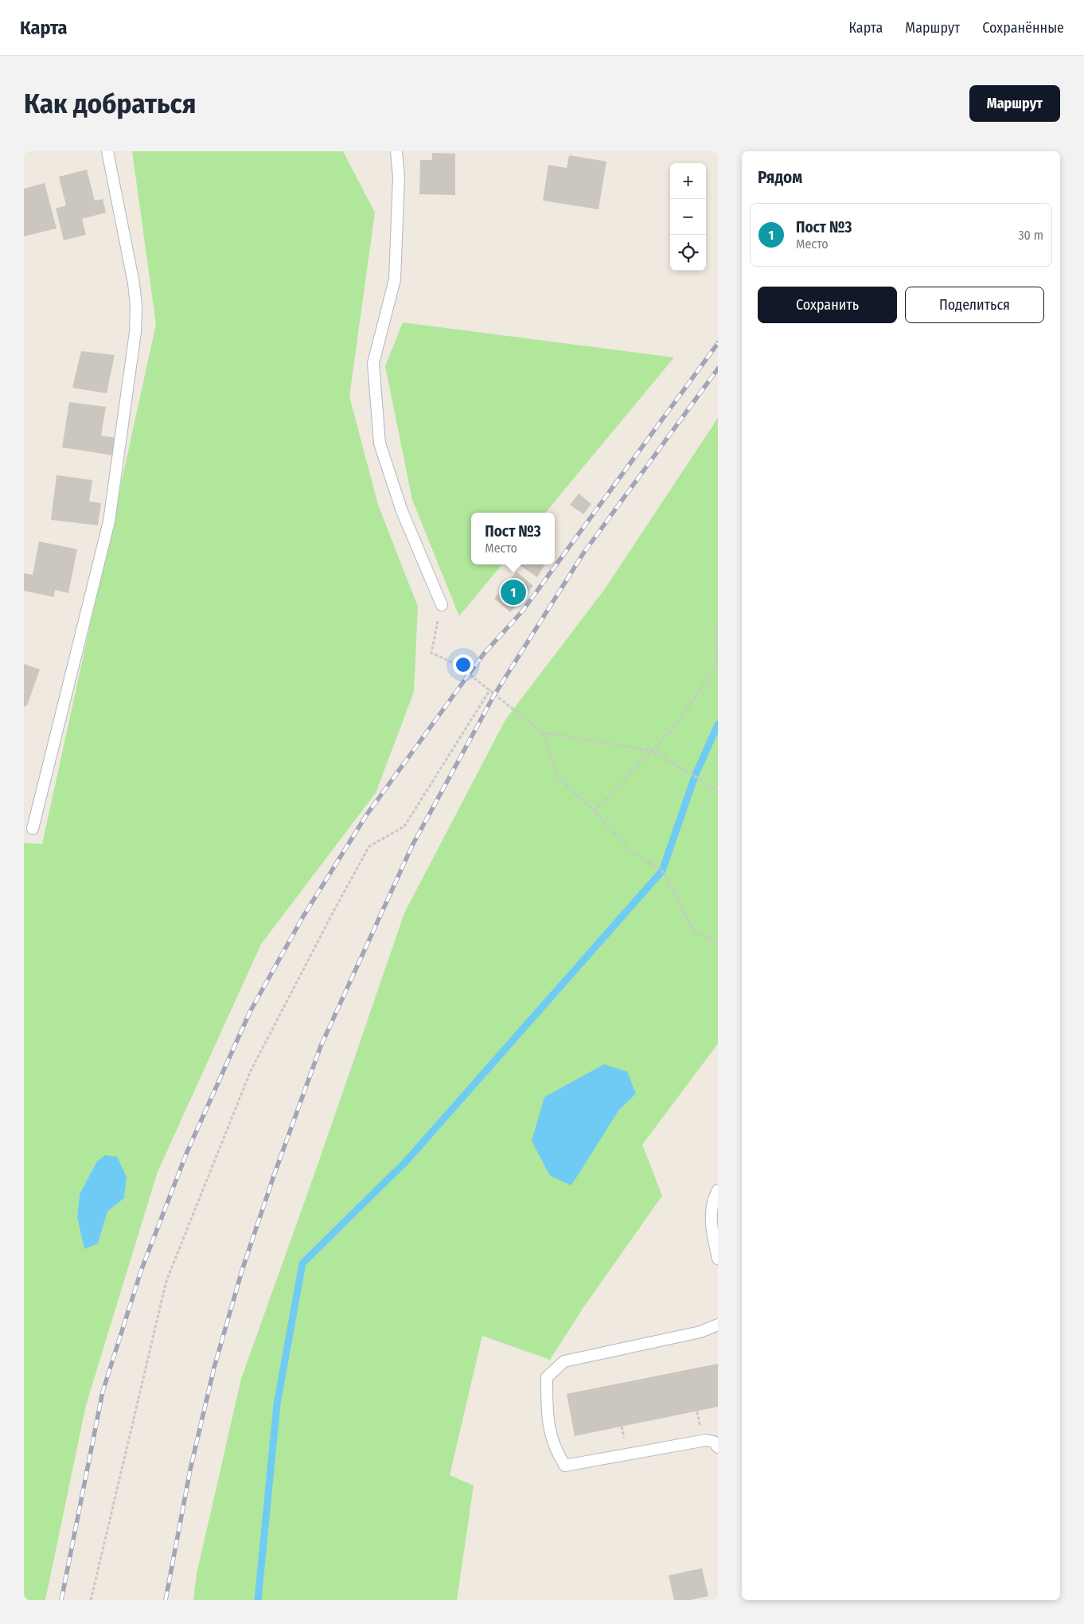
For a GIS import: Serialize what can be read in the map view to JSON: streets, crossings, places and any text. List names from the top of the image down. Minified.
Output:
{"page":{"header":"Карта","nav":["Карта","Маршрут","Сохранённые"],"buttons":["Маршрут",["Сохранить","Поделиться"]],"title":"Как добраться","heading":"Рядом","map_buttons":["+","−"],"list":[{"mark":"1","name":"Пост №3","note":"Место","value":"30 m"}],"popup":["Пост №3","Место"],"pins":"1"}}
